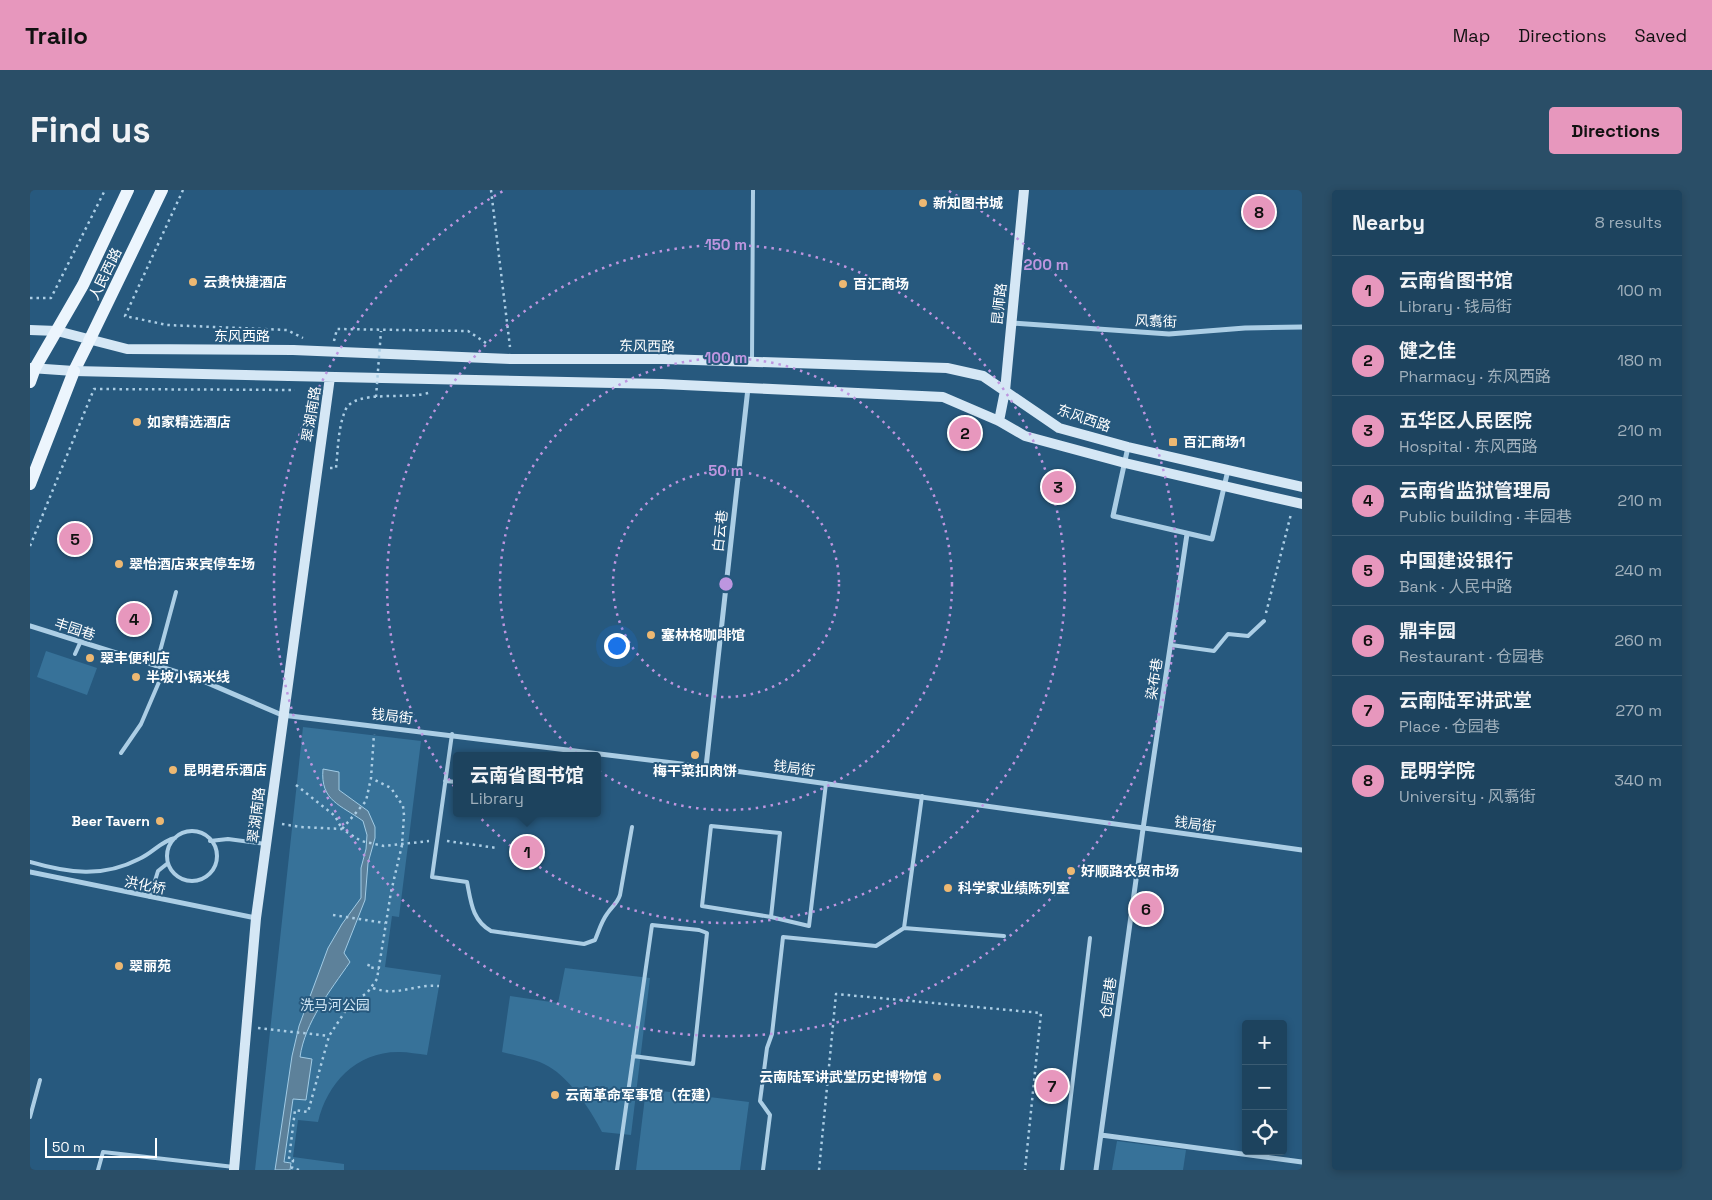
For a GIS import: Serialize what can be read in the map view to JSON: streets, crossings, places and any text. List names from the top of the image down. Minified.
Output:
{"streets":{"main road":["人民西路","昆师路","东风西路","翠湖南路"],"street":["风翥街","白云巷","丰园巷","染布巷","钱局街","洪化桥","仓园巷"]},"crossings":[["人民西路","东风西路"],["昆师路","风翥街"],["昆师路","东风西路"],["翠湖南路","丰园巷"],["翠湖南路","钱局街"],["翠湖南路","洪化桥"],["白云巷","钱局街"],["丰园巷","钱局街"],["染布巷","钱局街"],["染布巷","仓园巷"],["钱局街","仓园巷"]],"parks":["洗马河公园"],"places":{"other":["新知图书城","云贵快捷酒店","百汇商场","如家精选酒店","翠怡酒店来宾停车场","塞林格咖啡馆","翠丰便利店","半坡小锅米线","梅干菜扣肉饼","昆明君乐酒店","Beer Tavern","好顺路农贸市场","科学家业绩陈列室","翠丽苑","云南陆军讲武堂历史博物馆","云南革命军事馆（在建）"],"transit":["百汇商场1"]},"scale_bar":"50 m","page":{"header":"Trailo","nav":["Map","Directions","Saved"],"buttons":"Directions","title":"Find us","heading":["Nearby","8 results"],"pins":["8","2","3","5","4","1","6","7"],"list":[{"mark":"1","name":"云南省图书馆","note":"Library · 钱局街","value":"100 m"},{"mark":"2","name":"健之佳","note":"Pharmacy · 东风西路","value":"180 m"},{"mark":"3","name":"五华区人民医院","note":"Hospital · 东风西路","value":"210 m"},{"mark":"4","name":"云南省监狱管理局","note":"Public building · 丰园巷","value":"210 m"},{"mark":"5","name":"中国建设银行","note":"Bank · 人民中路","value":"240 m"},{"mark":"6","name":"鼎丰园","note":"Restaurant · 仓园巷","value":"260 m"},{"mark":"7","name":"云南陆军讲武堂","note":"Place · 仓园巷","value":"270 m"},{"mark":"8","name":"昆明学院","note":"University · 风翥街","value":"340 m"}],"popup":["云南省图书馆","Library"],"map_buttons":["+","−"],"scale":"50 m"},"rings":["150 m","200 m","100 m","50 m"]}
